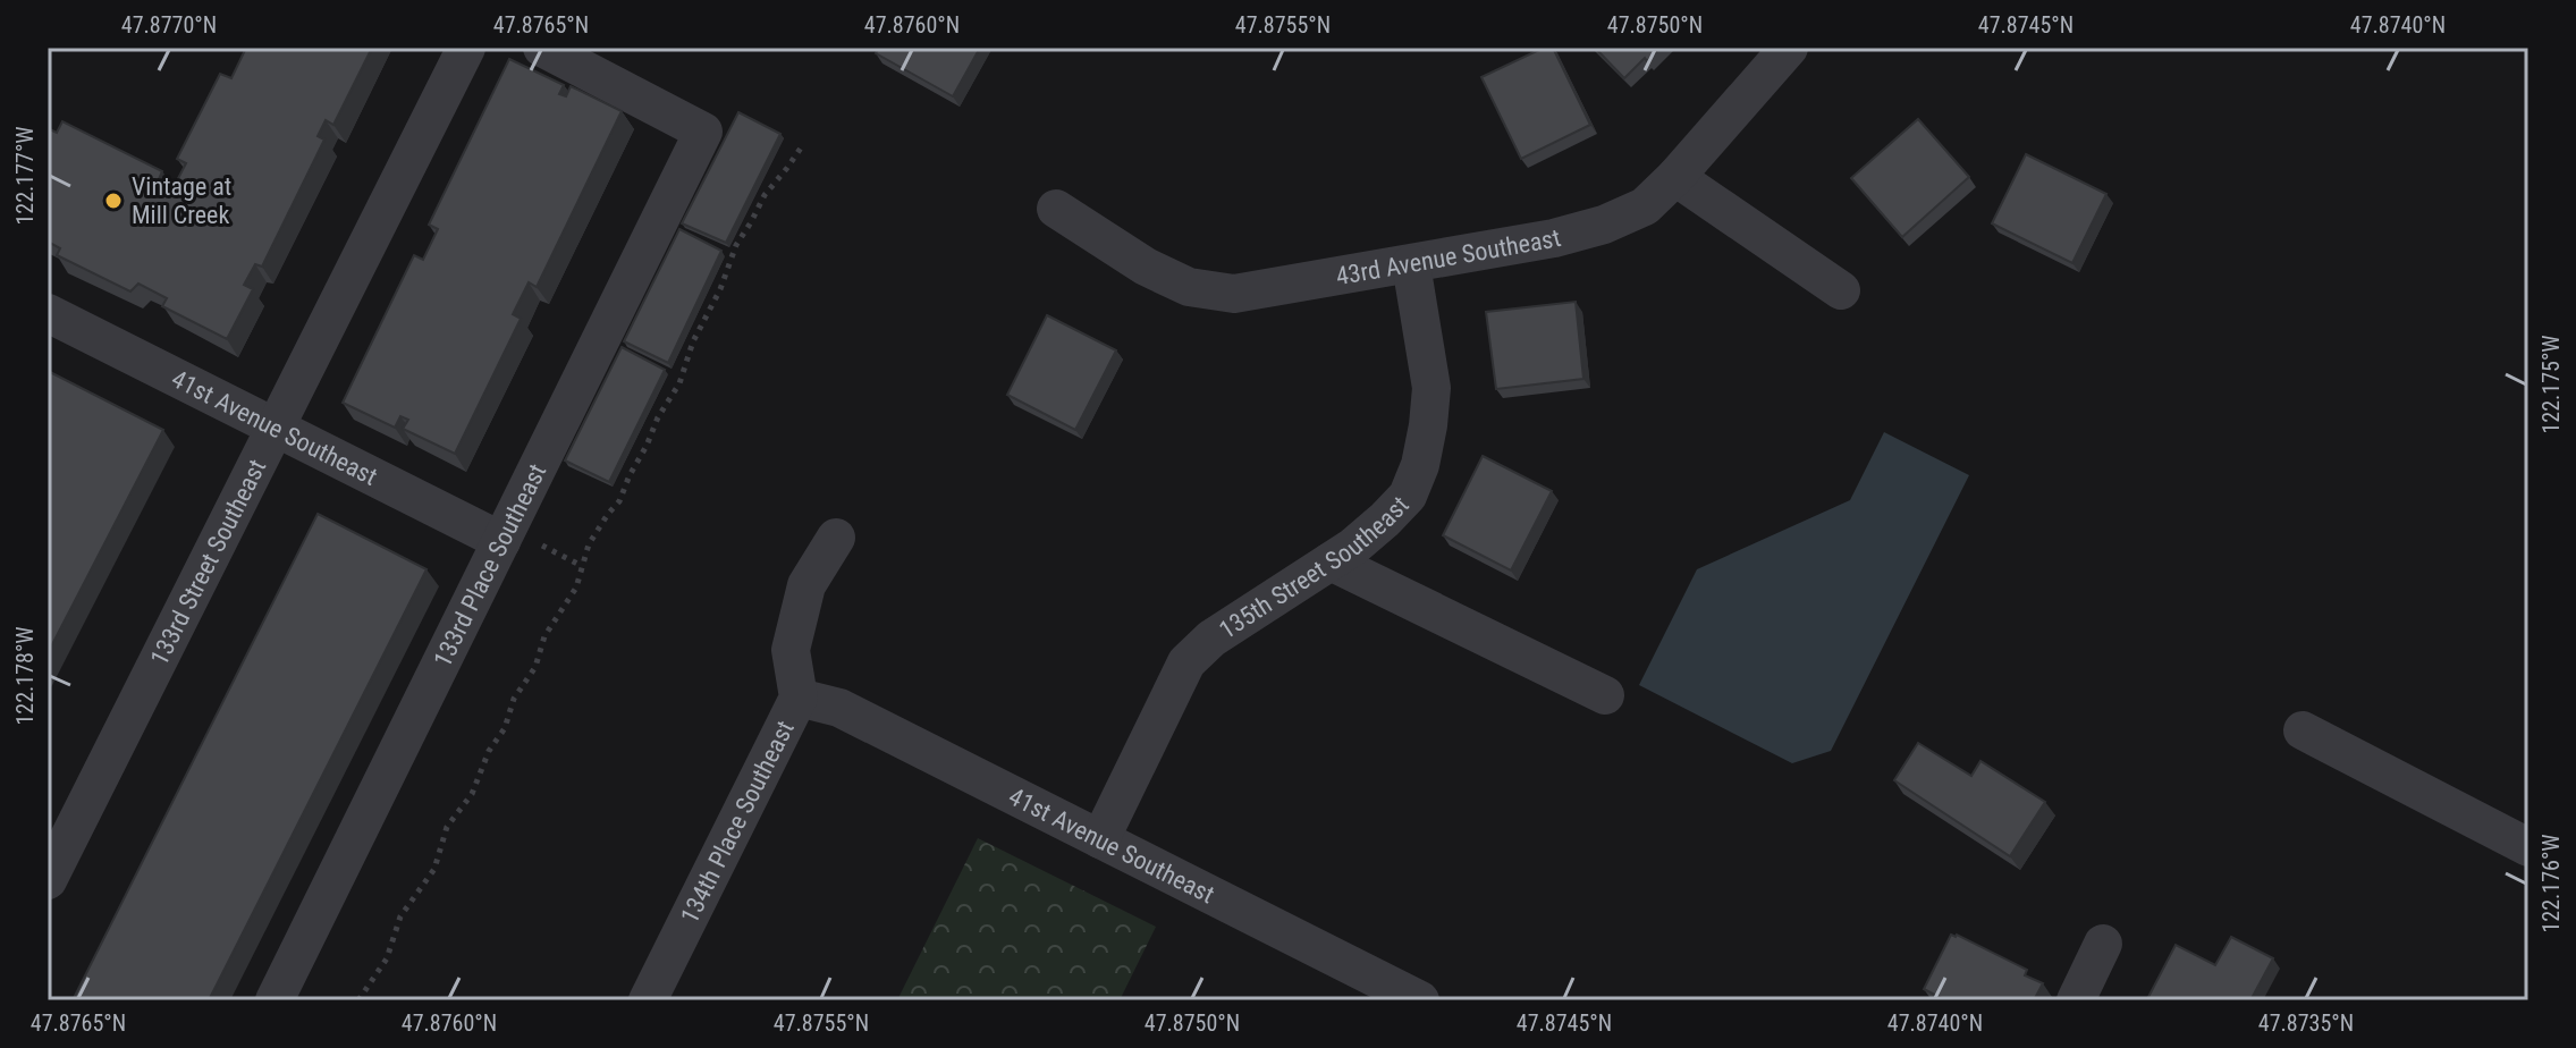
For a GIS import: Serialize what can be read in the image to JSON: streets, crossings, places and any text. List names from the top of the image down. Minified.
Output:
{"streets":{"street":["43rd Avenue Southeast","41st Avenue Southeast","133rd Street Southeast","135th Street Southeast","133rd Place Southeast","134th Place Southeast"]},"crossings":[["43rd Avenue Southeast","135th Street Southeast"],["41st Avenue Southeast","133rd Street Southeast"],["41st Avenue Southeast","135th Street Southeast"],["41st Avenue Southeast","133rd Place Southeast"],["41st Avenue Southeast","134th Place Southeast"]],"places":["Vintage at Mill Creek"],"coordinates":["47.8770°N","47.8765°N","47.8760°N","47.8755°N","47.8750°N","47.8745°N","47.8740°N","122.177°W","122.175°W","122.178°W","122.176°W","47.8735°N"]}
